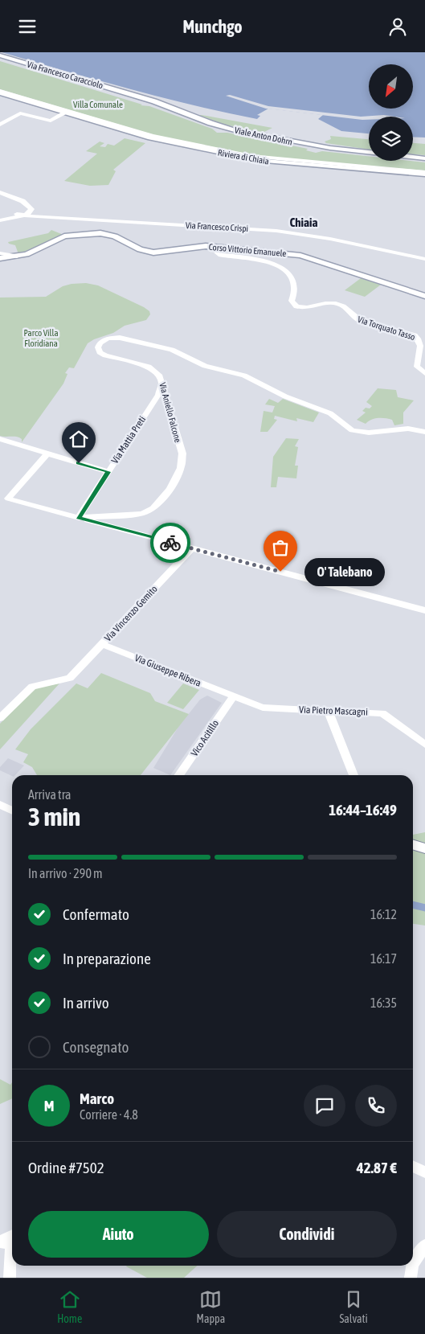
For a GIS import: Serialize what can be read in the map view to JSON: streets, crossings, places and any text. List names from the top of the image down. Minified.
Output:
{"streets":{"main road":["Via Francesco Caracciolo","Viale Anton Dohrn","Riviera di Chiaia","Corso Vittorio Emanuele","Via Vincenzo Gemito"],"street":["Via Francesco Crispi","Via Torquato Tasso","Via Aniello Falcone","Via Mattia Preti","Via Giuseppe Ribera","Via Pietro Mascagni","Vico Acitillo"]},"crossings":[["Via Francesco Caracciolo","Viale Anton Dohrn"],["Corso Vittorio Emanuele","Via Torquato Tasso"],["Via Aniello Falcone","Via Mattia Preti"],["Via Vincenzo Gemito","Via Giuseppe Ribera"],["Via Giuseppe Ribera","Via Pietro Mascagni"],["Via Giuseppe Ribera","Vico Acitillo"],["Via Pietro Mascagni","Vico Acitillo"]],"districts":["Chiaia"],"parks":["Villa Comunale","Parco Villa Floridiana"],"places":["O' Talebano"],"north":"bottom left","page":{"header":"Munchgo","bubble":"O' Talebano","heading":["3 min","Arriva tra","16:44–16:49"],"panel":["Marco","Corriere · 4.8","Ordine #7502","42.87 €"],"bar":"In arrivo · 290 m","list":[["Confermato","16:12"],["In preparazione","16:17"],["In arrivo","16:35"],"Consegnato"],"round":"M","buttons":["Aiuto","Condividi"],"tabs":["Home","Mappa","Salvati"]}}
